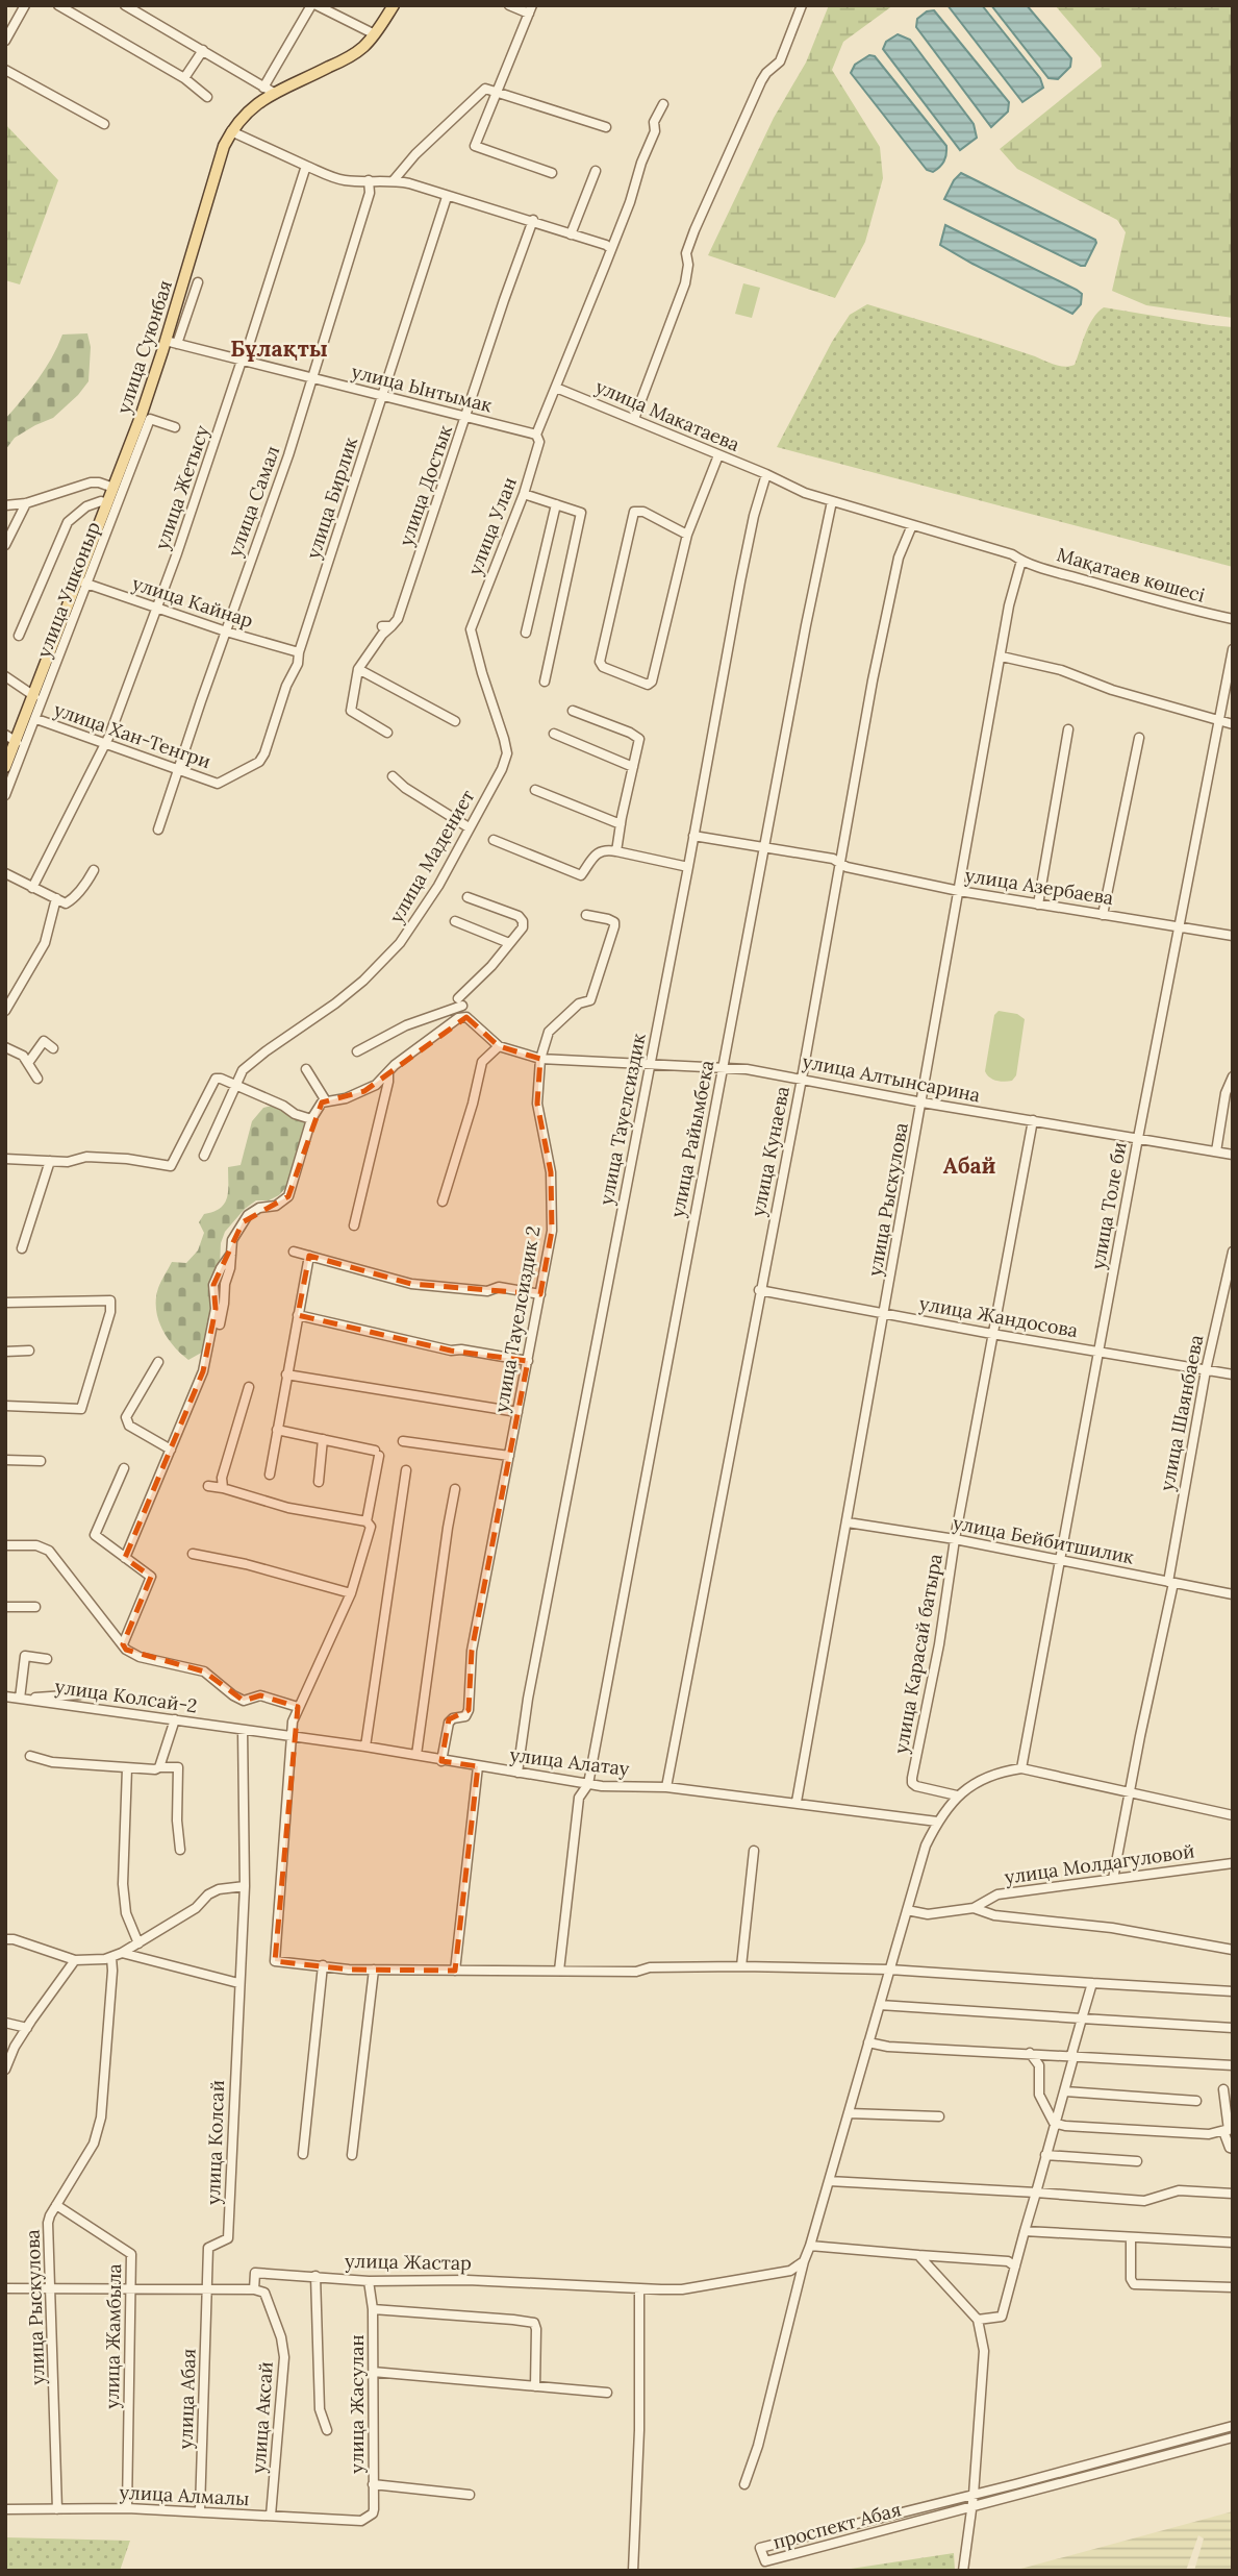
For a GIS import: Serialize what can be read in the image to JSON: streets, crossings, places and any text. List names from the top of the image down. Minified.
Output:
{"streets":{"main road":["улица Суюнбая"],"street":["улица Ынтымак","улица Макатаева","улица Достык","улица Жетысу","улица Бирлик","улица Самал","улица Улан","Мақатаев көшесі","улица Ушконыр","улица Кайнар","улица Хан-Тенгри","улица Мадениет","улица Азербаева","улица Алтынсарина","улица Тауелсиздик","улица Райымбека","улица Кунаева","улица Рыскулова","улица Толе би","улица Жандосова","улица Тауелсиздик 2","улица Шаянбаева","улица Бейбитшилик","улица Карасай батыра","улица Колсай-2","улица Алатау","улица Молдагуловой","улица Колсай","улица Жастар","улица Жамбыла","улица Абая","улица Жасулан","улица Аксай","улица Алмалы","проспект Абая"]},"crossings":[["улица Суюнбая","улица Ынтымак"],["улица Суюнбая","улица Кайнар"],["улица Ынтымак","улица Достык"],["улица Ынтымак","улица Жетысу"],["улица Ынтымак","улица Бирлик"],["улица Ынтымак","улица Самал"],["улица Ынтымак","улица Улан"],["улица Макатаева","Мақатаев көшесі"],["улица Макатаева","улица Тауелсиздик"],["улица Макатаева","улица Райымбека"],["улица Макатаева","улица Кунаева"],["улица Жетысу","улица Кайнар"],["улица Жетысу","улица Хан-Тенгри"],["улица Бирлик","улица Кайнар"],["улица Бирлик","улица Хан-Тенгри"],["улица Самал","улица Кайнар"],["улица Самал","улица Хан-Тенгри"],["улица Улан","улица Мадениет"],["Мақатаев көшесі","улица Кунаева"],["Мақатаев көшесі","улица Рыскулова"],["улица Ушконыр","улица Кайнар"],["улица Ушконыр","улица Хан-Тенгри"],["улица Азербаева","улица Тауелсиздик"],["улица Азербаева","улица Райымбека"],["улица Азербаева","улица Кунаева"],["улица Азербаева","улица Рыскулова"],["улица Азербаева","улица Толе би"],["улица Алтынсарина","улица Тауелсиздик"],["улица Алтынсарина","улица Райымбека"],["улица Алтынсарина","улица Кунаева"],["улица Алтынсарина","улица Рыскулова"],["улица Алтынсарина","улица Толе би"],["улица Алтынсарина","улица Тауелсиздик 2"],["улица Алтынсарина","улица Карасай батыра"],["улица Тауелсиздик","улица Алатау"],["улица Райымбека","улица Алатау"],["улица Кунаева","улица Жандосова"],["улица Кунаева","улица Алатау"],["улица Рыскулова","улица Жандосова"],["улица Рыскулова","улица Бейбитшилик"],["улица Рыскулова","улица Алатау"],["улица Рыскулова","улица Жамбыла"],["улица Рыскулова","улица Алмалы"],["улица Толе би","улица Жандосова"],["улица Толе би","улица Бейбитшилик"],["улица Жандосова","улица Шаянбаева"],["улица Жандосова","улица Карасай батыра"],["улица Тауелсиздик 2","улица Алатау"],["улица Шаянбаева","улица Бейбитшилик"],["улица Шаянбаева","улица Молдагуловой"],["улица Бейбитшилик","улица Карасай батыра"],["улица Колсай-2","улица Алатау"],["улица Колсай-2","улица Колсай"],["улица Алатау","улица Колсай"],["улица Колсай","улица Абая"],["улица Жастар","улица Жасулан"],["улица Жастар","улица Аксай"],["улица Жамбыла","улица Алмалы"],["улица Абая","улица Алмалы"],["улица Жасулан","улица Алмалы"],["улица Аксай","улица Алмалы"]],"districts":["Бұлақты","Абай"]}
